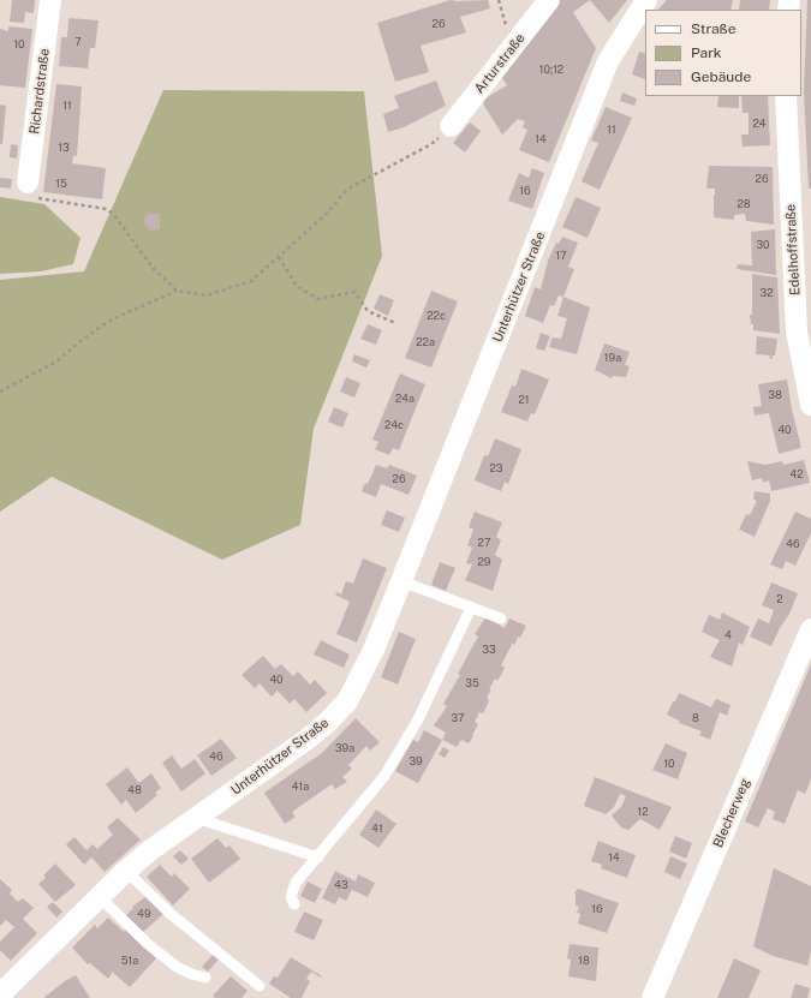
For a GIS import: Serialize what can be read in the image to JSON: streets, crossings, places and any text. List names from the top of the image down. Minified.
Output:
{"streets":{"street":["Arturstraße","Richardstraße","Edelhoffstraße","Unterhützer Straße","Blecherweg"]},"house_numbers":["26","7","10","10;12","11","24","11","14","13","26","15","16","28","30","17","32","22c","22a","19a","38","24a","21","24c","40","23","42","26","27","46","29","2","4","33","40","35","37","8","39a","46","39","10","41a","48","12","41","14","43","16","49","51a","18"],"legend":["Straße","Park","Gebäude"]}
